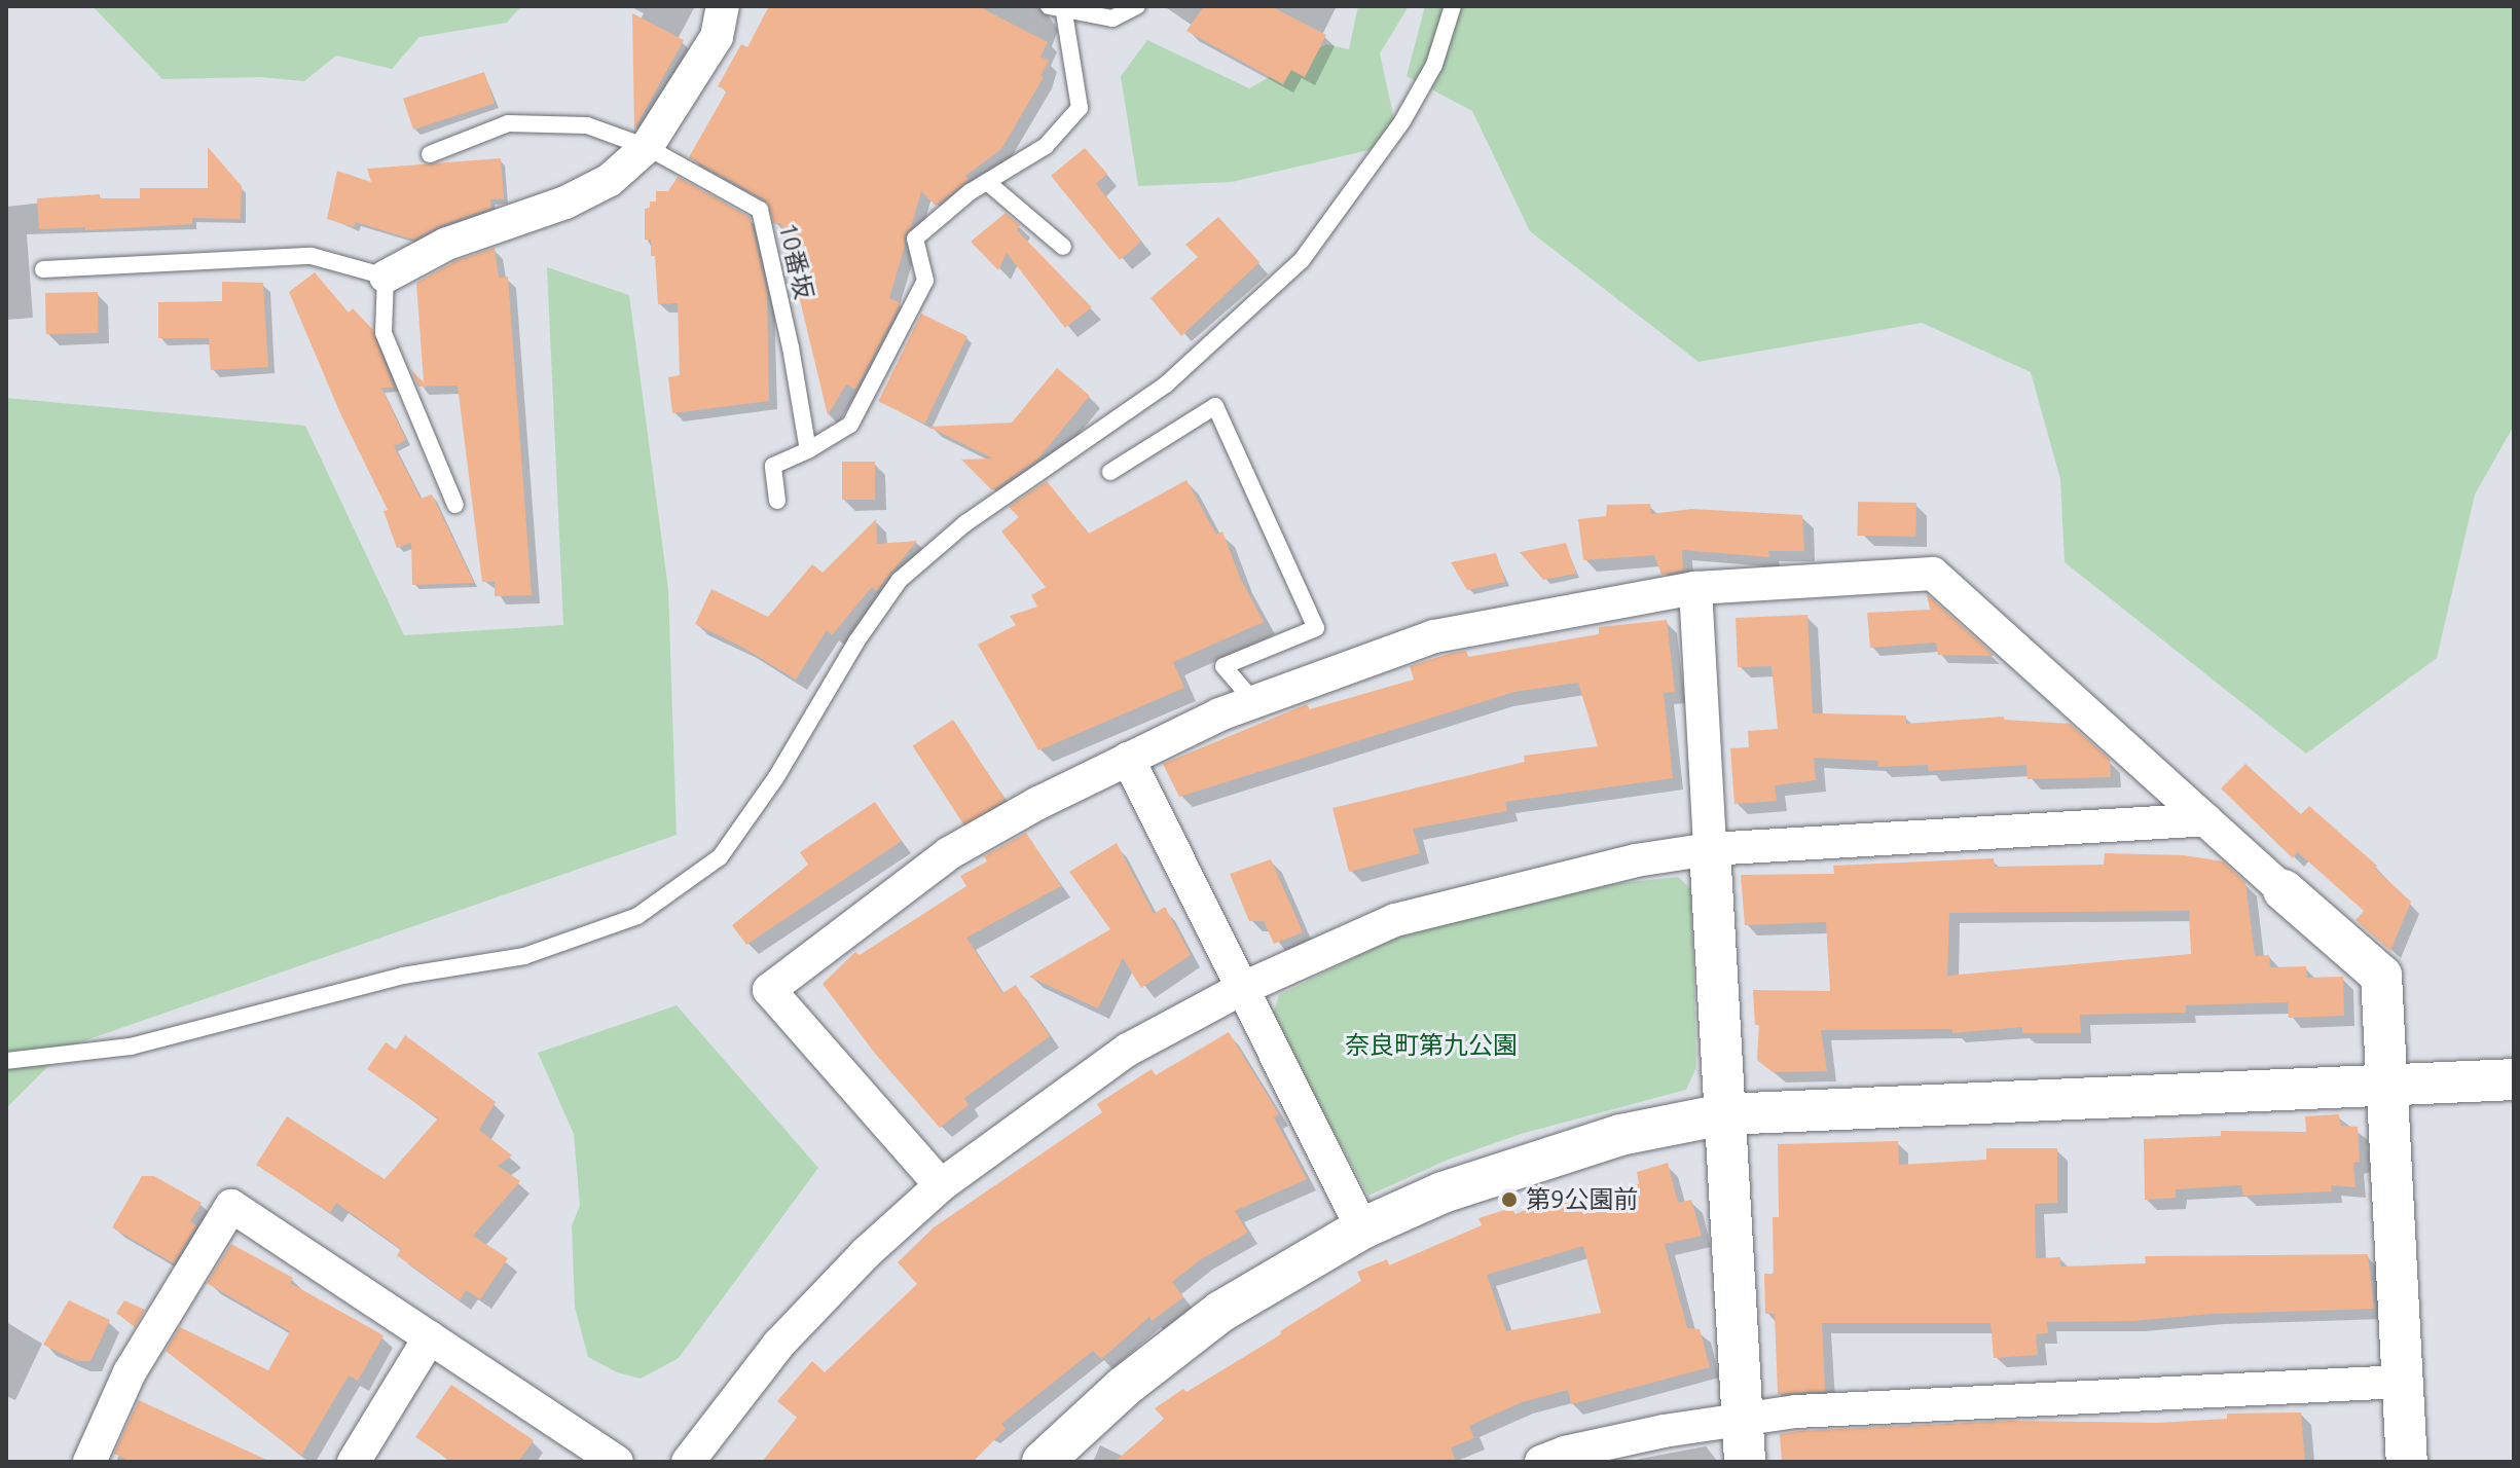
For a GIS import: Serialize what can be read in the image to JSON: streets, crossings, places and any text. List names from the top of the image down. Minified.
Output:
{"streets":{"lane":["10番坂"]},"parks":["奈良町第九公園"],"places":["第9公園前"]}
